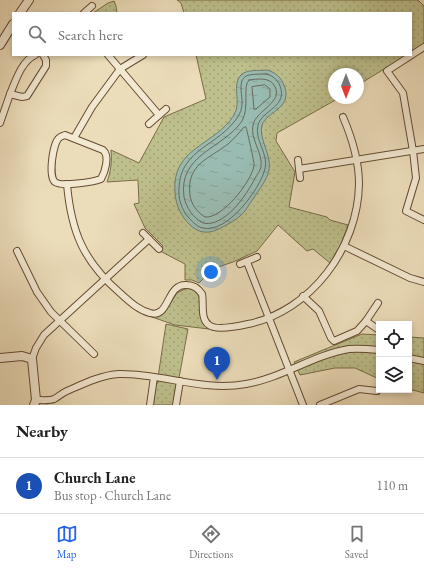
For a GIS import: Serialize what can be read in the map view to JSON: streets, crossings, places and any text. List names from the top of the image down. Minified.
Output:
{"north":"bottom","page":{"search":"Search here","pins":"1","heading":"Nearby","list":[{"mark":"1","name":"Church Lane","note":"Bus stop · Church Lane","value":"110 m"}],"nav":["Map","Directions","Saved"]}}
